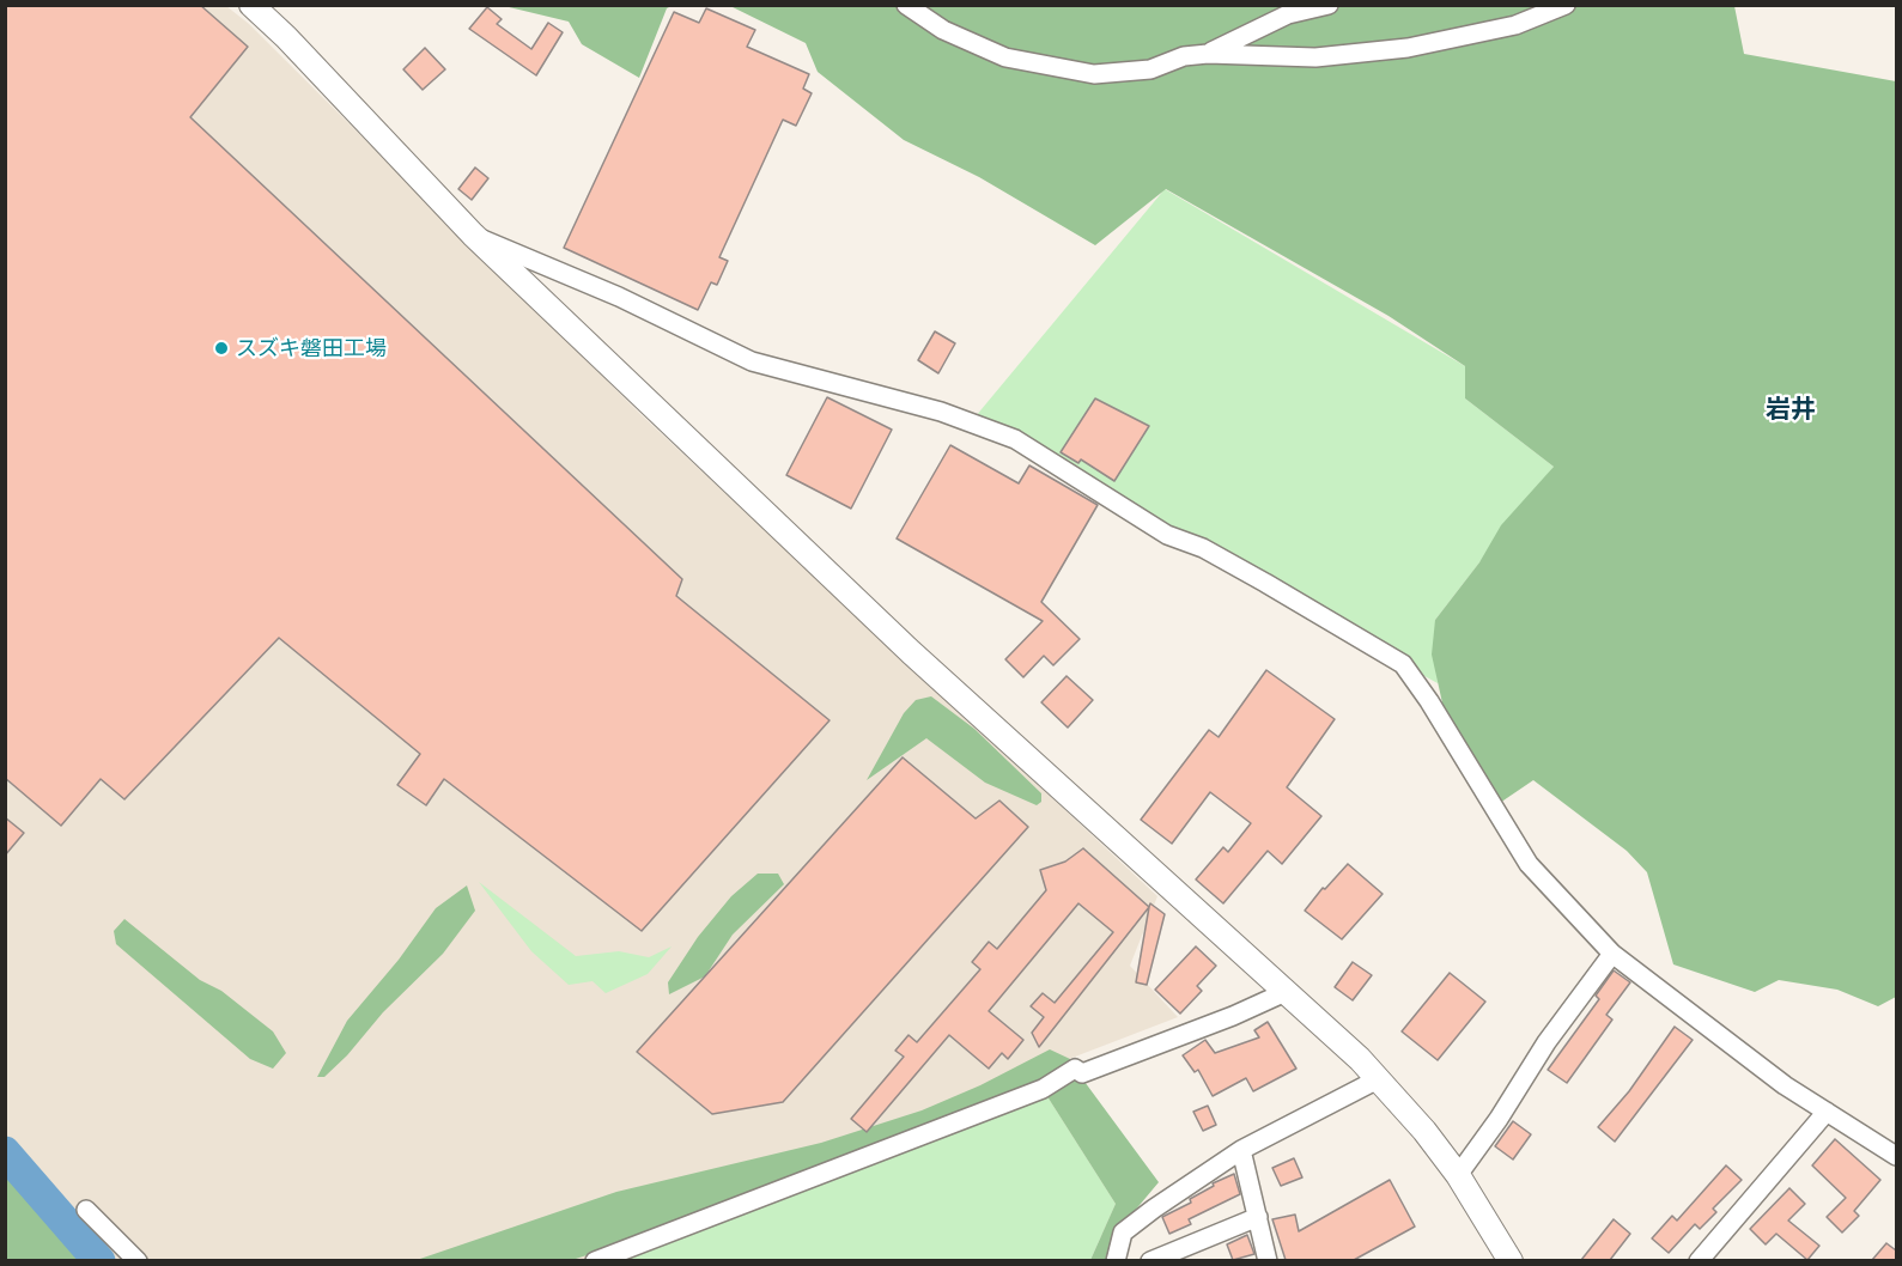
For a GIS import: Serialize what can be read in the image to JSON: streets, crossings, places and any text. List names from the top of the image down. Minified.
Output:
{"districts":["岩井"],"places":["スズキ磐田工場"]}
